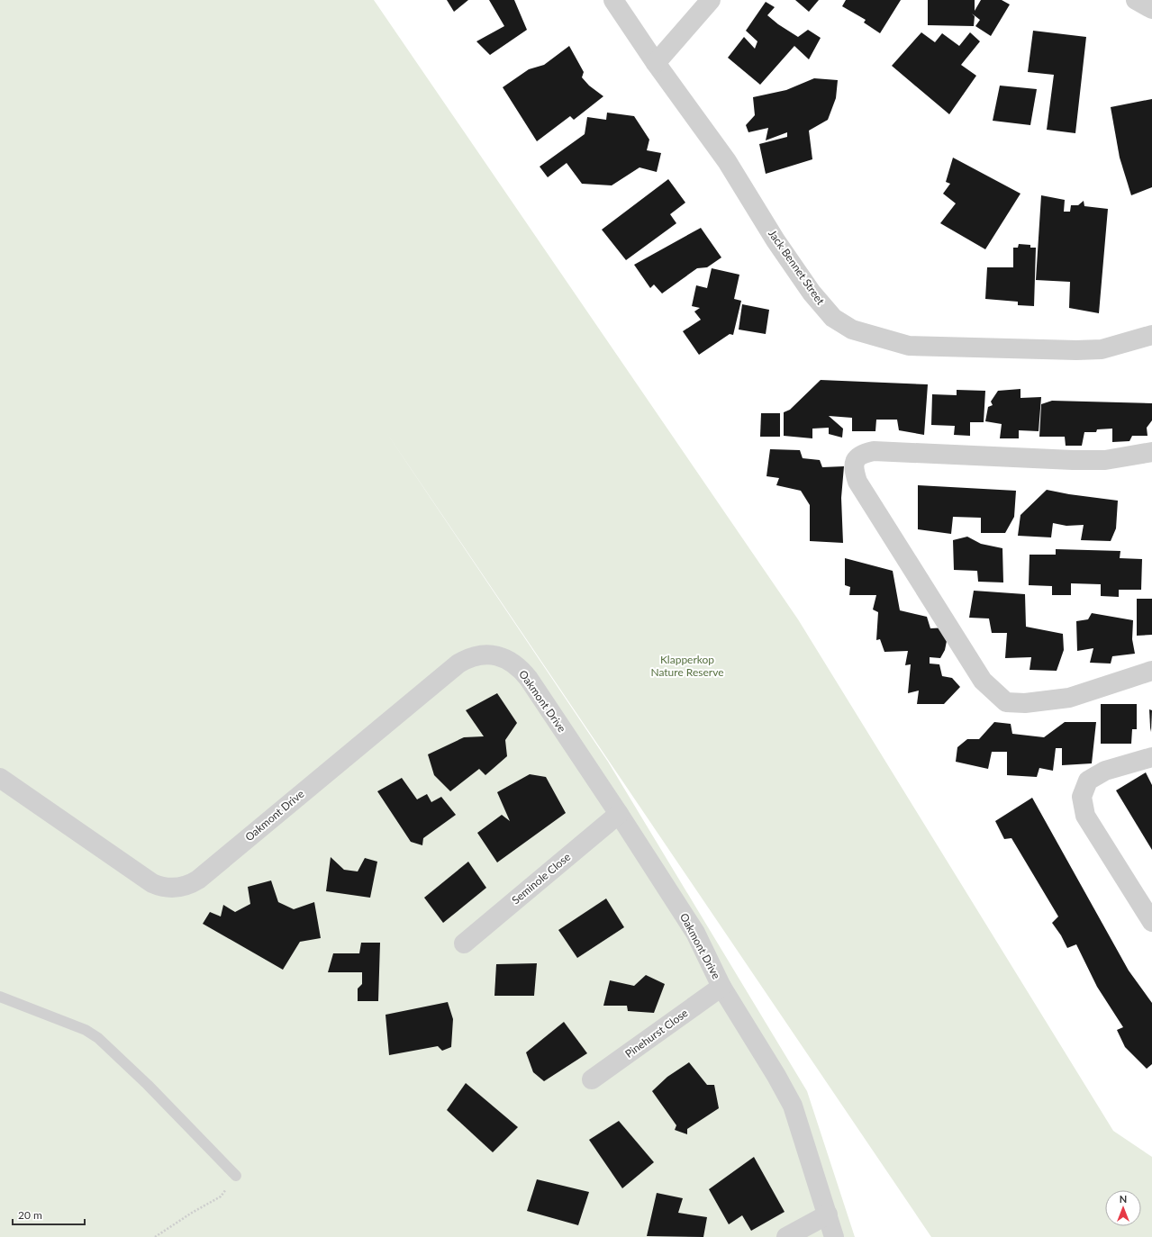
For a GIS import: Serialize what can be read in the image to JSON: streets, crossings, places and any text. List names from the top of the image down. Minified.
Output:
{"streets":{"street":["Jack Bennet Street","Oakmont Drive","Seminole Close","Pinehurst Close"]},"crossings":[["Oakmont Drive","Seminole Close"],["Oakmont Drive","Pinehurst Close"]],"parks":["Klapperkop Nature Reserve"],"scale_bar":"20 m","north":"top"}
